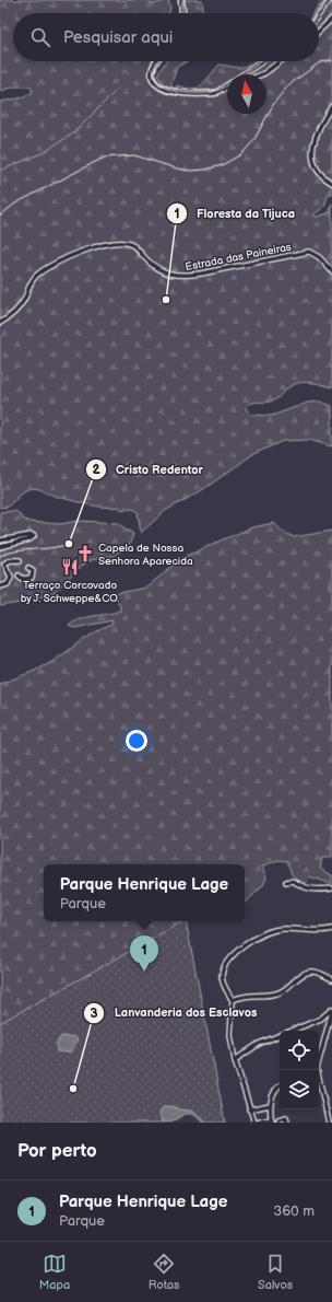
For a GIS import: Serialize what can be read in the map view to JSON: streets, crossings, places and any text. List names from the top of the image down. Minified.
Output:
{"streets":{"street":["Estrada das Paineiras"]},"places":{"other":["Floresta da Tijuca","Cristo Redentor","Lanvanderia dos Esclavos"],"church":["Capela de Nossa Senhora Aparecida"],"restaurant":["Terraço Corcovado by J. Schweppe&CO."]},"north":"top","page":{"search":"Pesquisar aqui","popup":["Parque Henrique Lage","Parque"],"pins":"1","heading":"Por perto","list":[{"mark":"1","name":"Parque Henrique Lage","note":"Parque","value":"360 m"}],"nav":["Mapa","Rotas","Salvos"]}}
